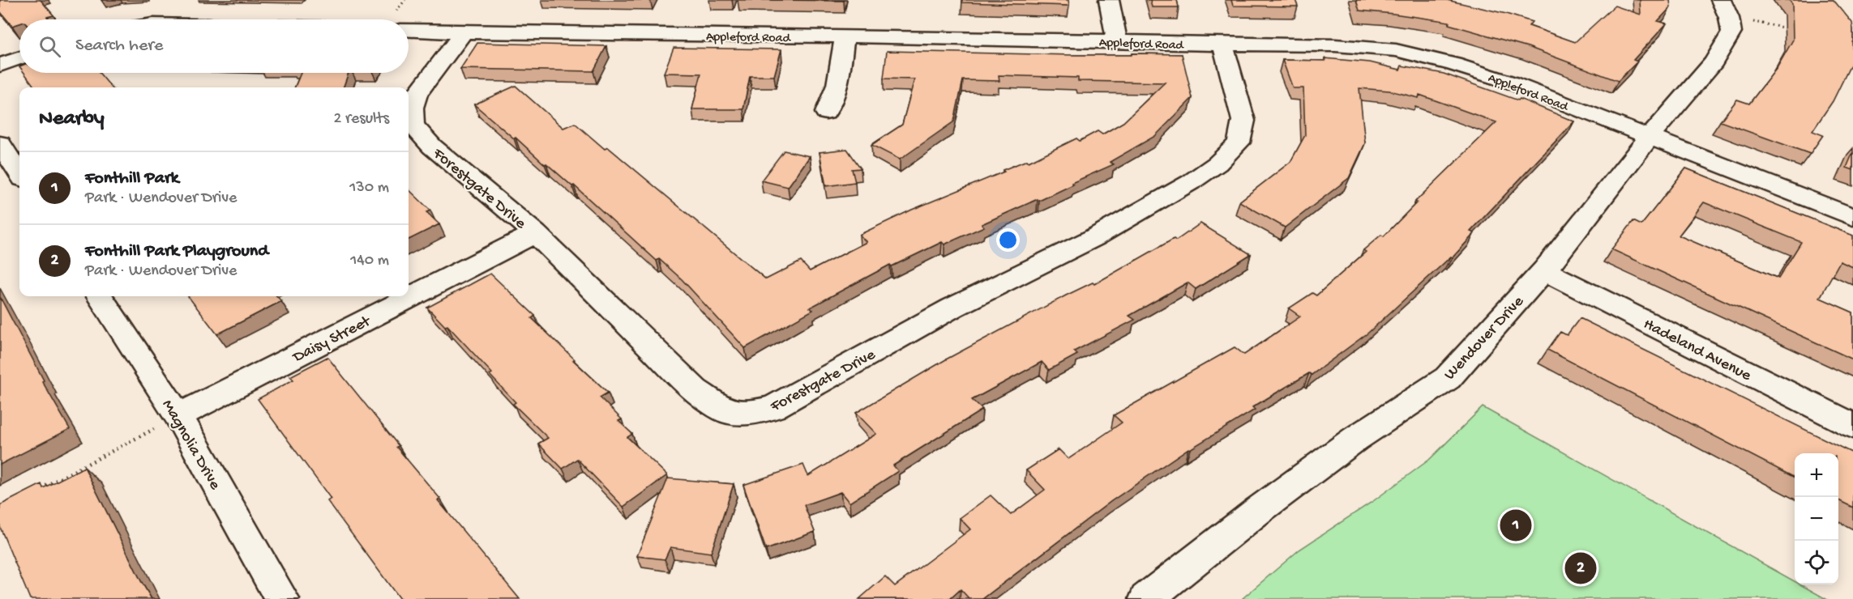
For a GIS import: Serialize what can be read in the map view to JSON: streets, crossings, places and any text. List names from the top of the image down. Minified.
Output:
{"streets":{"street":["Appleford Road","Forestgate Drive","Wendover Drive","Daisy Street","Hadeland Avenue","Magnolia Drive"]},"crossings":[["Appleford Road","Forestgate Drive"],["Appleford Road","Wendover Drive"],["Forestgate Drive","Daisy Street"],["Wendover Drive","Hadeland Avenue"],["Daisy Street","Magnolia Drive"]],"page":{"search":"Search here","heading":["Nearby","2 results"],"list":[{"mark":"1","name":"Fonthill Park","note":"Park · Wendover Drive","value":"130 m"},{"mark":"2","name":"Fonthill Park Playground","note":"Park · Wendover Drive","value":"140 m"}],"map_buttons":["+","−"],"pins":["1","2"]}}
